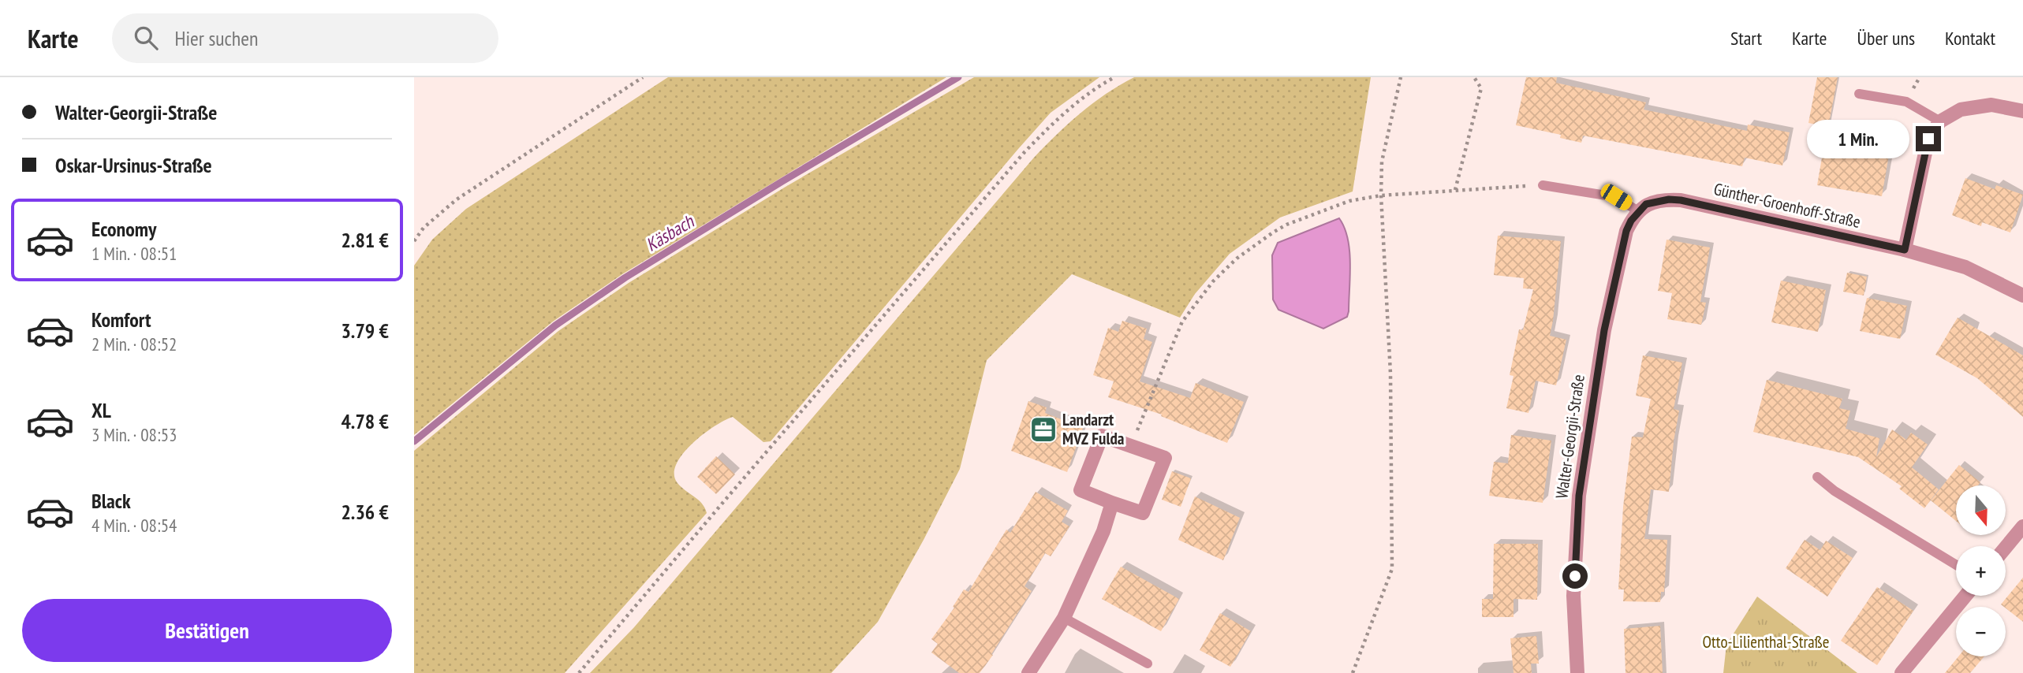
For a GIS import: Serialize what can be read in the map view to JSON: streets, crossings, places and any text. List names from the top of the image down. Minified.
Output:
{"streets":{"street":["Günther-Groenhoff-Straße","Walter-Georgii-Straße"]},"crossings":[["Günther-Groenhoff-Straße","Walter-Georgii-Straße"]],"water":["Käsbach"],"parks":["Otto-Lilienthal-Straße"],"places":{"office":["Landarzt MVZ Fulda"]},"north":"bottom","page":{"header":"Karte","search":"Hier suchen","nav":["Start","Karte","Über uns","Kontakt"],"banner":["Walter-Georgii-Straße","Oskar-Ursinus-Straße"],"bubble":"1 Min.","list":[{"name":"Economy","note":"1 Min. · 08:51","value":"2.81 €"},{"name":"Komfort","note":"2 Min. · 08:52","value":"3.79 €"},{"name":"XL","note":"3 Min. · 08:53","value":"4.78 €"},{"name":"Black","note":"4 Min. · 08:54","value":"2.36 €"}],"map_buttons":["+","−"],"buttons":"Bestätigen"}}
